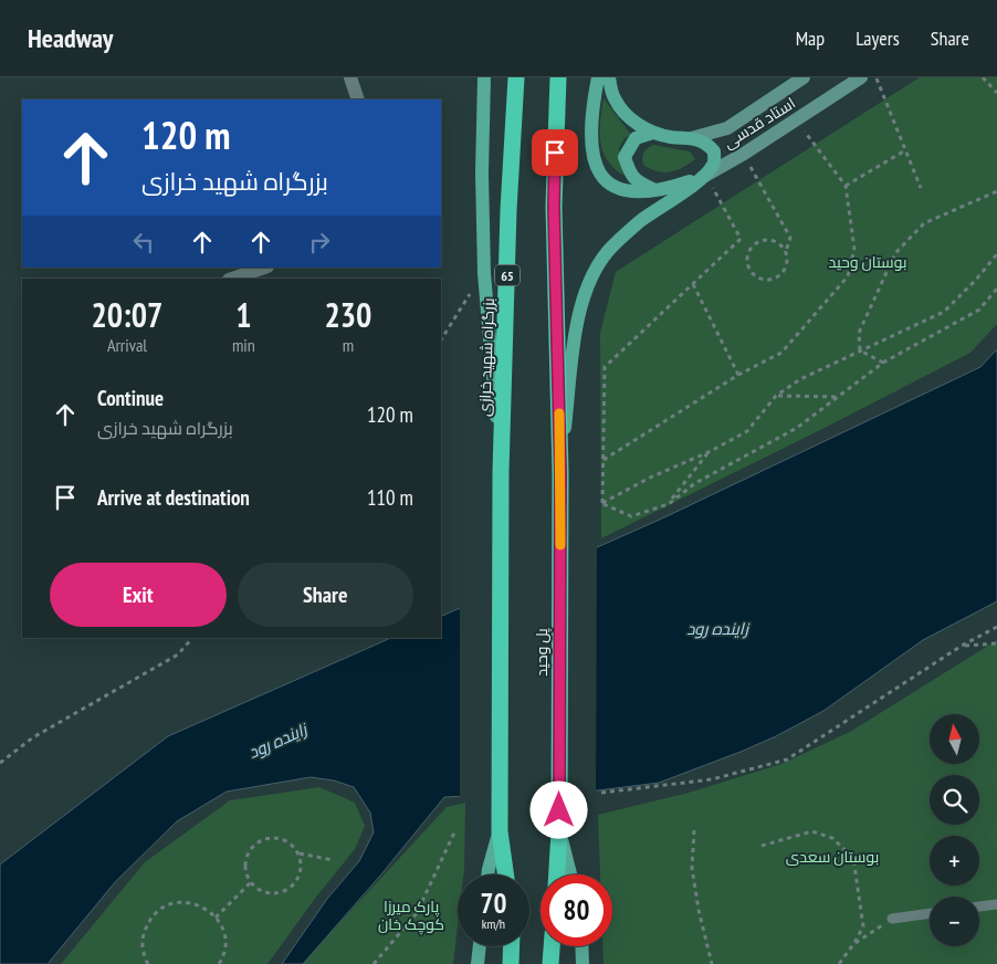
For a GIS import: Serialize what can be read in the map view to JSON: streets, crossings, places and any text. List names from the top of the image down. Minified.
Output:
{"streets":{"highway":["65","بزرگراه شهید خرازی","پل وحید"],"main road":["استاد قدسی"]},"crossings":[["65","بزرگراه شهید خرازی"]],"water":["زاینده رود"],"parks":["بوستان وحید","بوستان سعدی","پارک میرزا کوچک خان"],"north":"top","page":{"header":"Headway","nav":["Map","Layers","Share"],"turn":["120 m","بزرگراه شهید خرازی"],"eta":["20:07","Arrival","1","min","230","m"],"list":[{"name":"Continue","note":"بزرگراه شهید خرازی","value":"120 m"},{"name":"Arrive at destination","value":"110 m"}],"buttons":["Exit","Share"],"map_buttons":["+","−"],"speed":"70 km/h","limit":"80"}}
